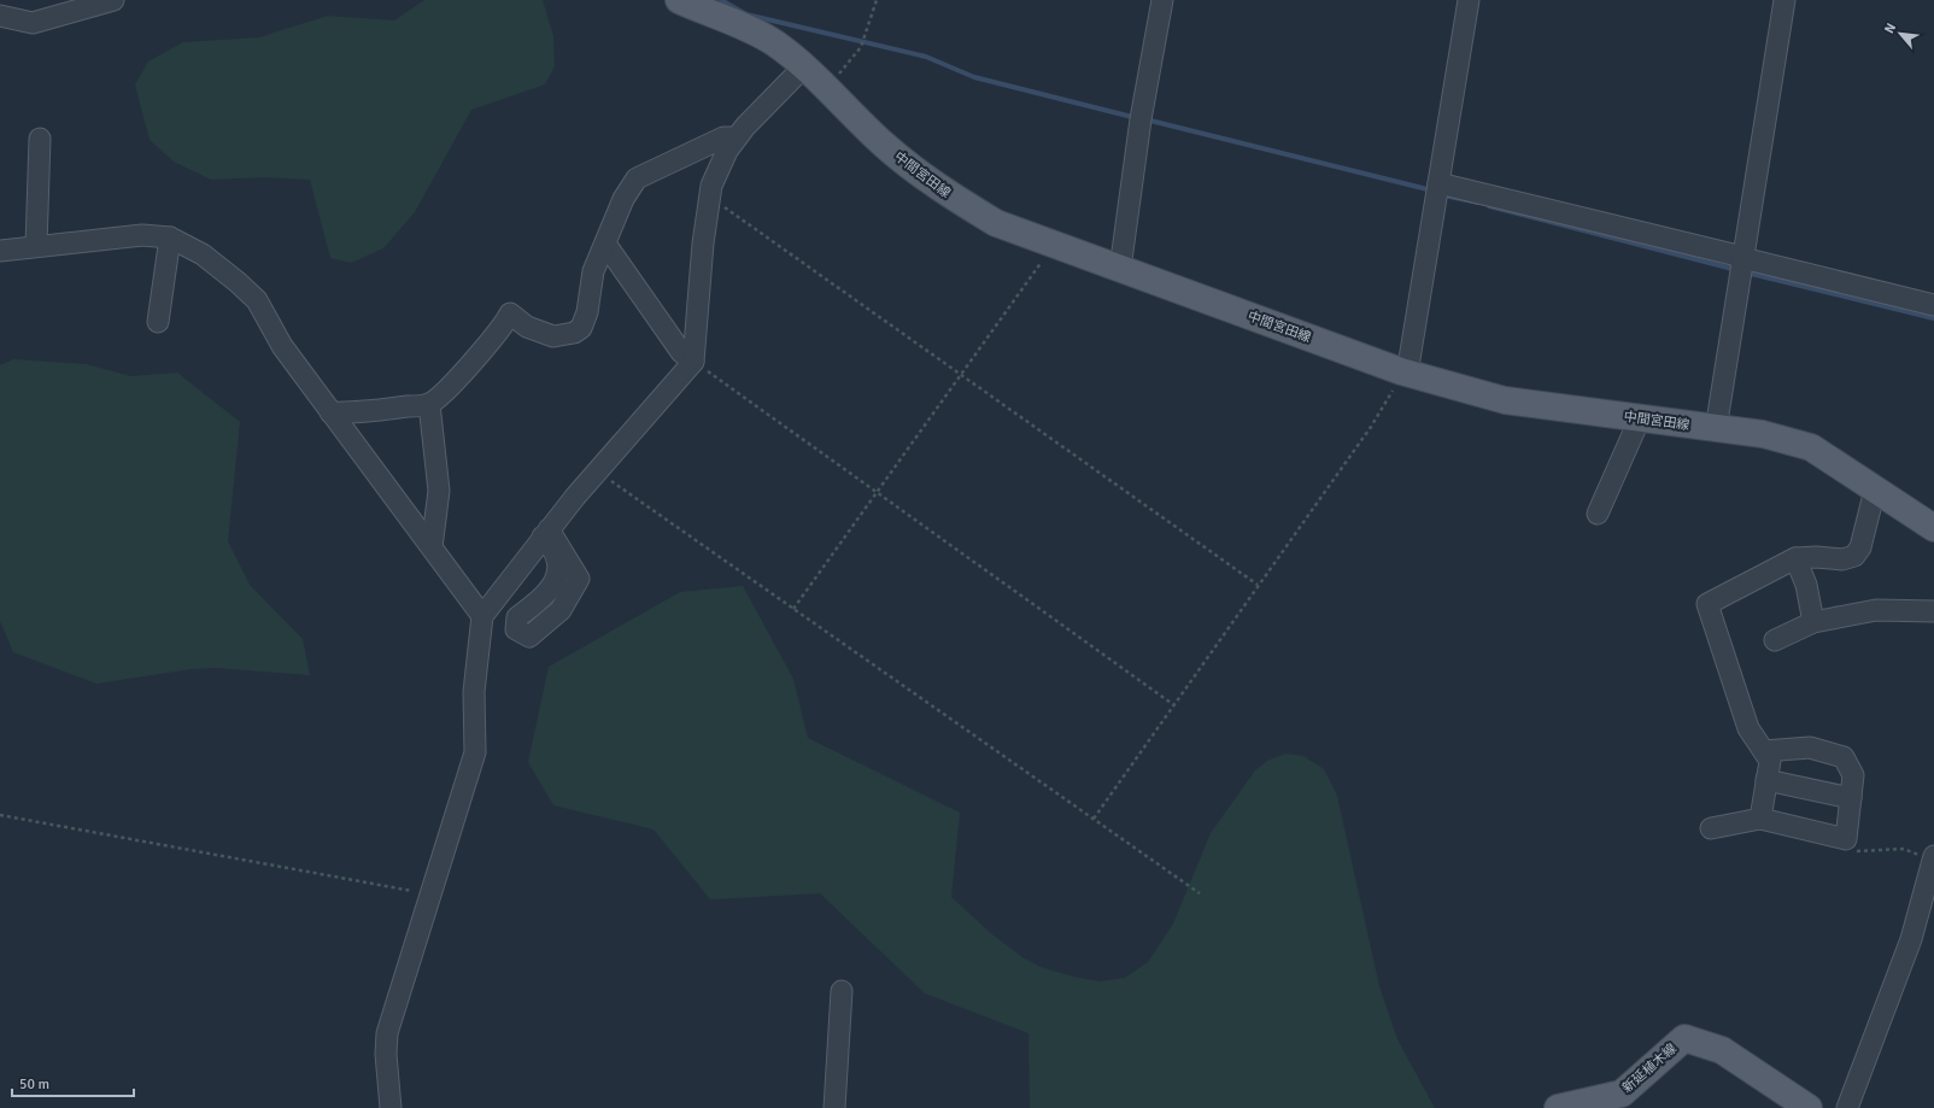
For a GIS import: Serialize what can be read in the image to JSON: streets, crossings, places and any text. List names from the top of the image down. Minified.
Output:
{"streets":{"main road":["中間宮田線","新延植木線"]},"scale_bar":"50 m","north":"top left"}
